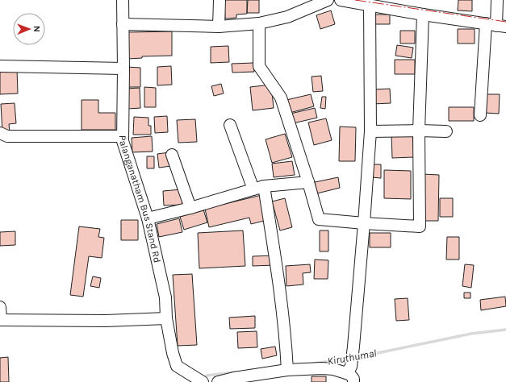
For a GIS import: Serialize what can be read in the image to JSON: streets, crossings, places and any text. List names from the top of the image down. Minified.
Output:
{"streets":{"street":["Palanganatham Bus Stand Rd"]},"water":["Kiruthumal"],"north":"right"}
